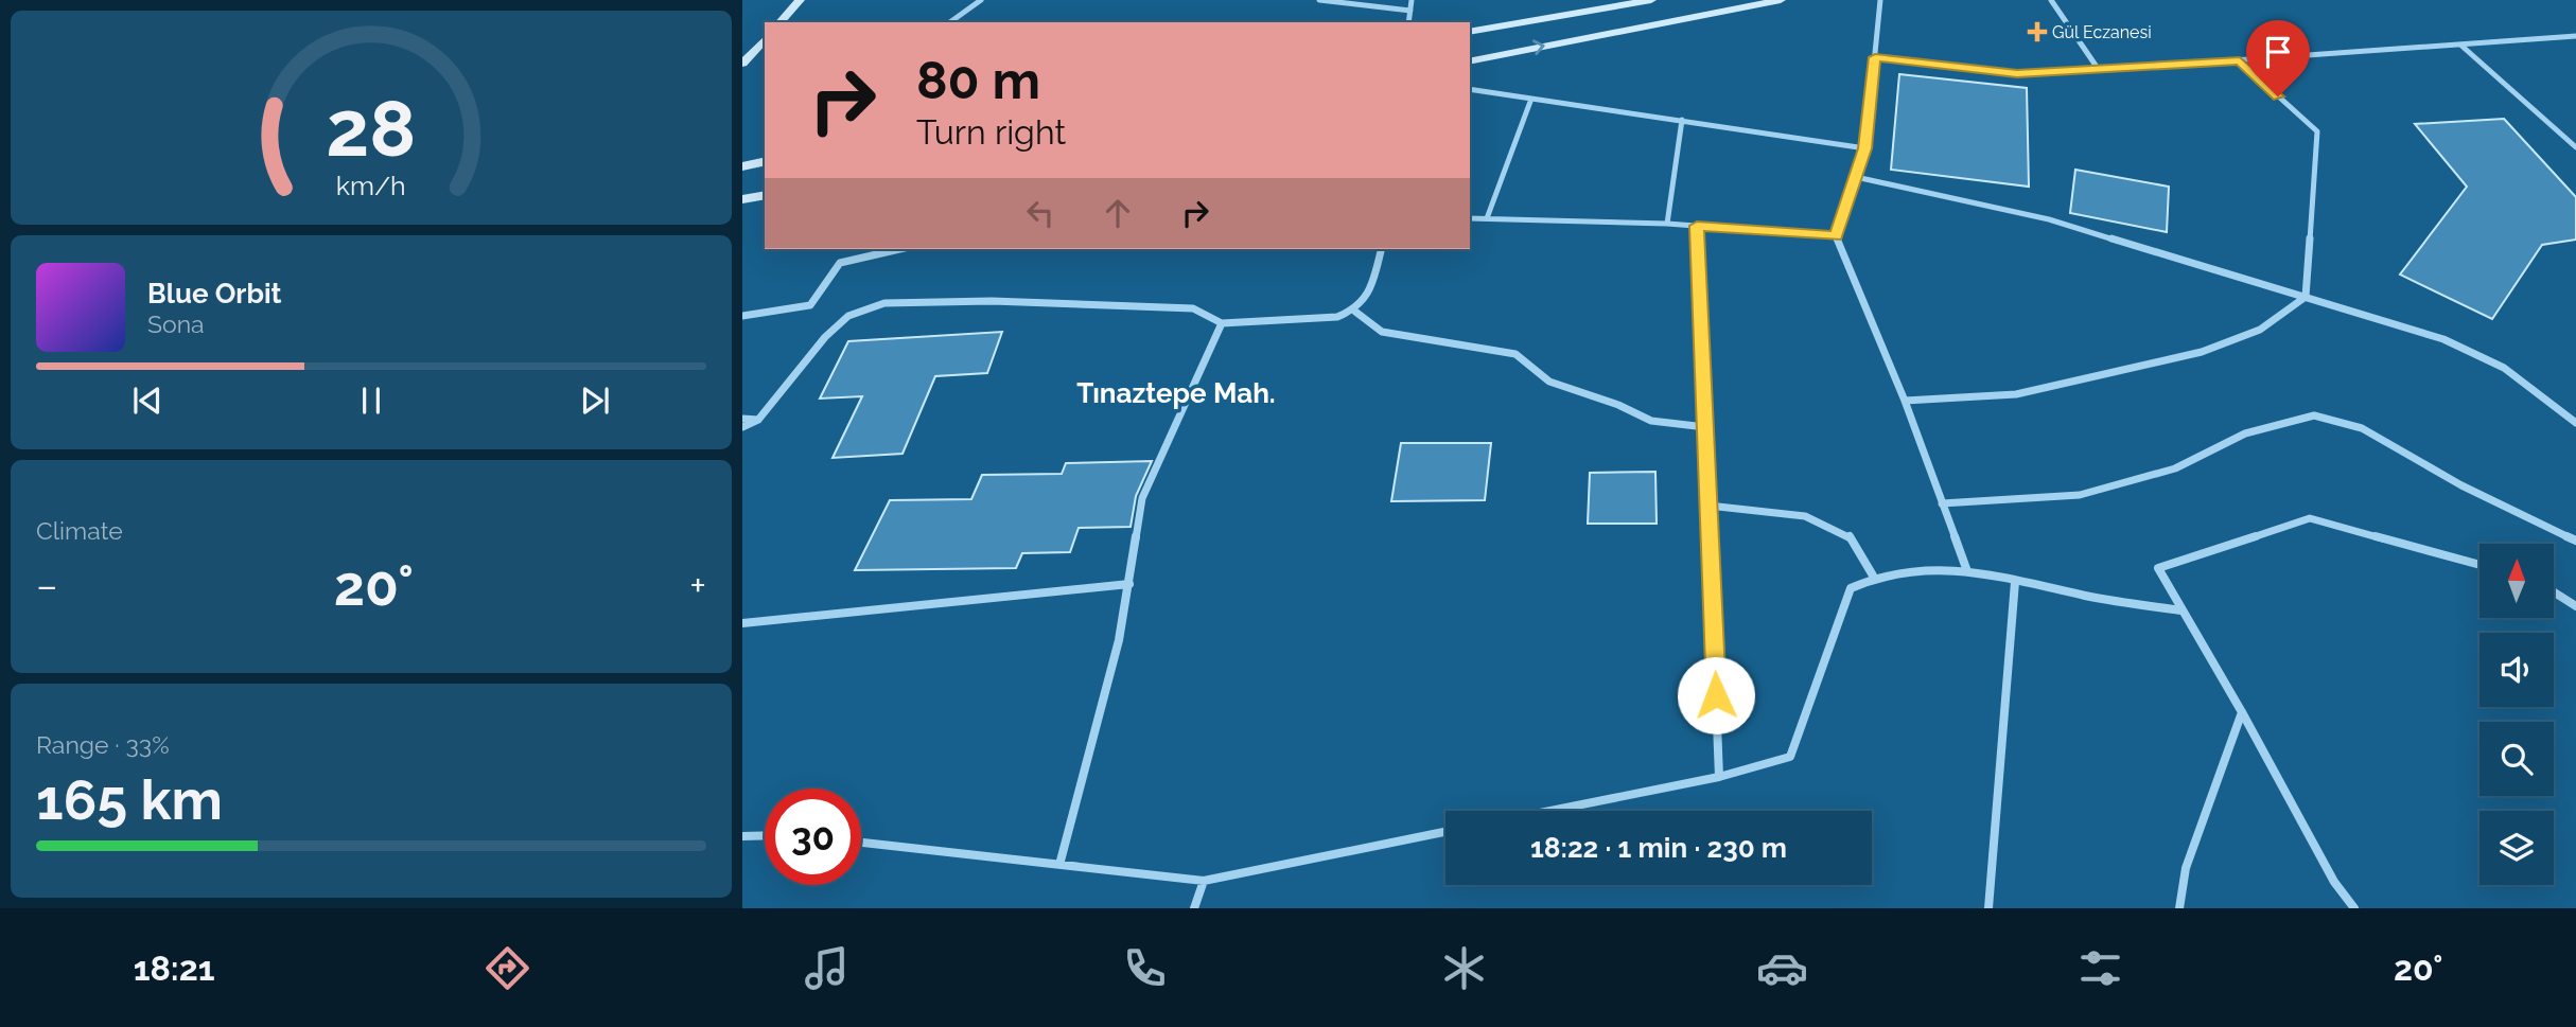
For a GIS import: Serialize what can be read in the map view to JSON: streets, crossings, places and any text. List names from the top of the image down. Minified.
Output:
{"districts":["Tınaztepe Mah."],"places":{"health":["Gül Eczanesi"]},"north":"top","page":{"turn":["80 m","Turn right"],"song":["Blue Orbit","Sona"],"tile":["Climate",["Range · 33%","165 km"]],"heat":["−","20°","+"],"limit":"30","trip":"18:22 · 1 min · 230 m","tabs":["18:21","20°"],"gauge":["28","km/h"]}}
